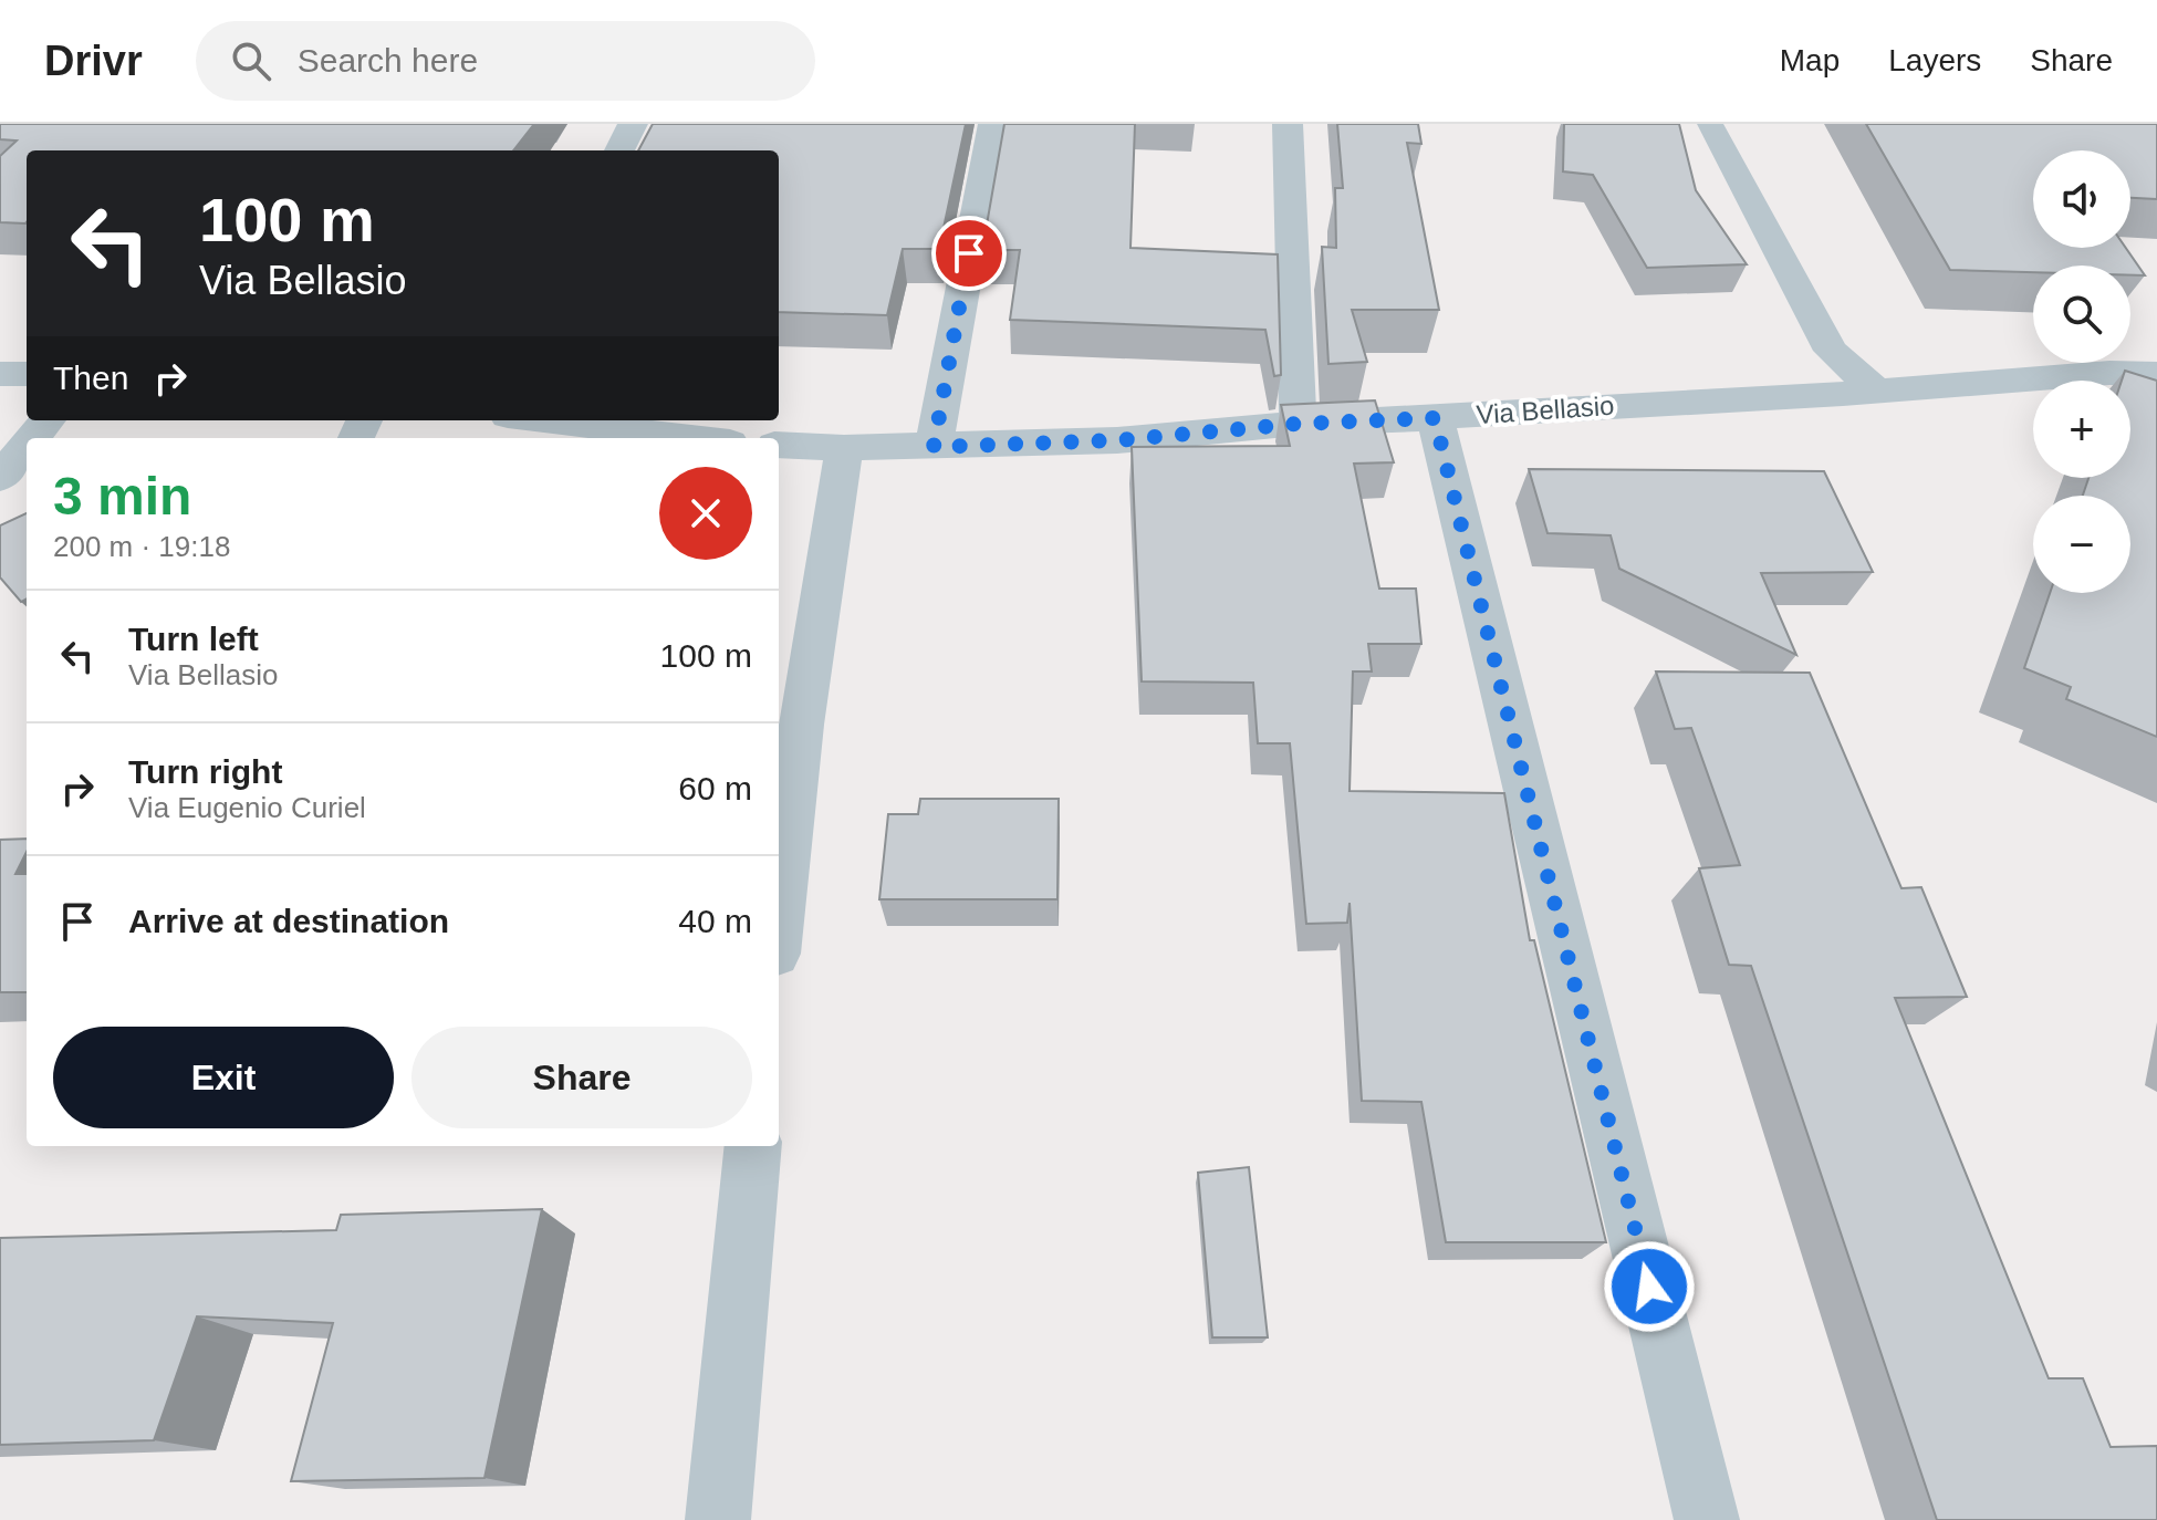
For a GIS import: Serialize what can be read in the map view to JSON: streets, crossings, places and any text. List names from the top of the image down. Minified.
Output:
{"streets":{"street":["Via Bellasio"]},"page":{"header":"Drivr","search":"Search here","nav":["Map","Layers","Share"],"map_buttons":["+","−"],"turn":["100 m","Via Bellasio"],"then":"Then","heading":["3 min","200 m · 19:18"],"list":[{"name":"Turn left","note":"Via Bellasio","value":"100 m"},{"name":"Turn right","note":"Via Eugenio Curiel","value":"60 m"},{"name":"Arrive at destination","value":"40 m"}],"buttons":["Exit","Share"]}}
